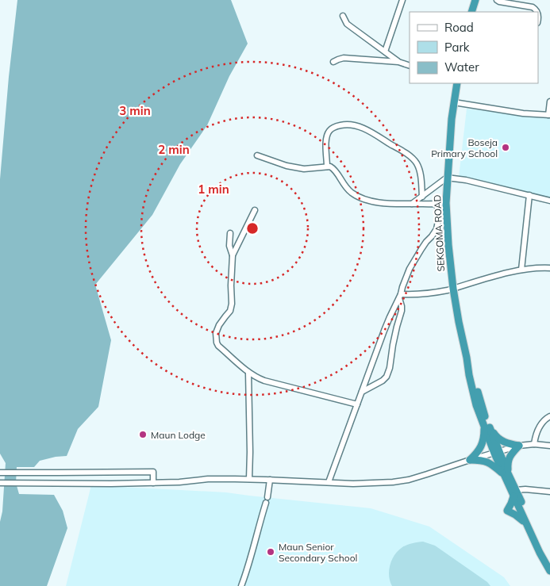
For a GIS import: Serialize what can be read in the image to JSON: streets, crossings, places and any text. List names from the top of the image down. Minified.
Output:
{"streets":{"highway":["SEKGOMA ROAD"]},"places":["Boseja Primary School","Maun Lodge","Maun Senior Secondary School"],"legend":["Road","Park","Water"],"rings":["3 min","2 min","1 min"]}
